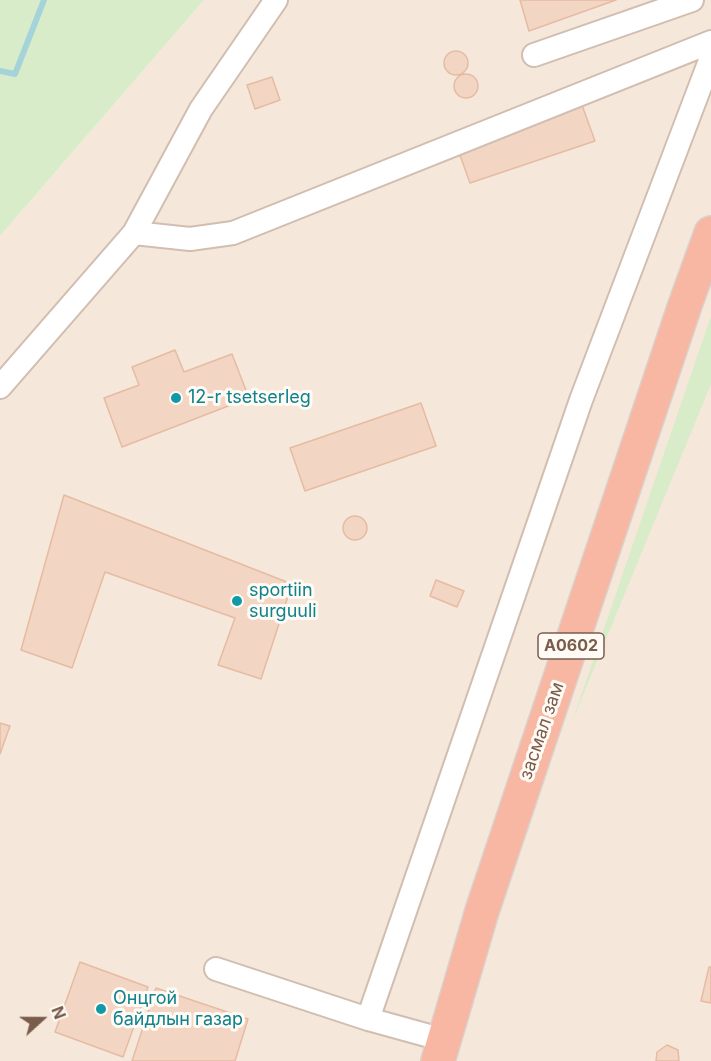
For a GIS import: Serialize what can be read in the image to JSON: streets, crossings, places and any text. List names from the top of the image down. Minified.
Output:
{"streets":{"highway":["A0602","засмал зам"]},"places":["12-r tsetserleg","sportiin surguuli","Онцгой байдлын газар"],"north":"right"}
